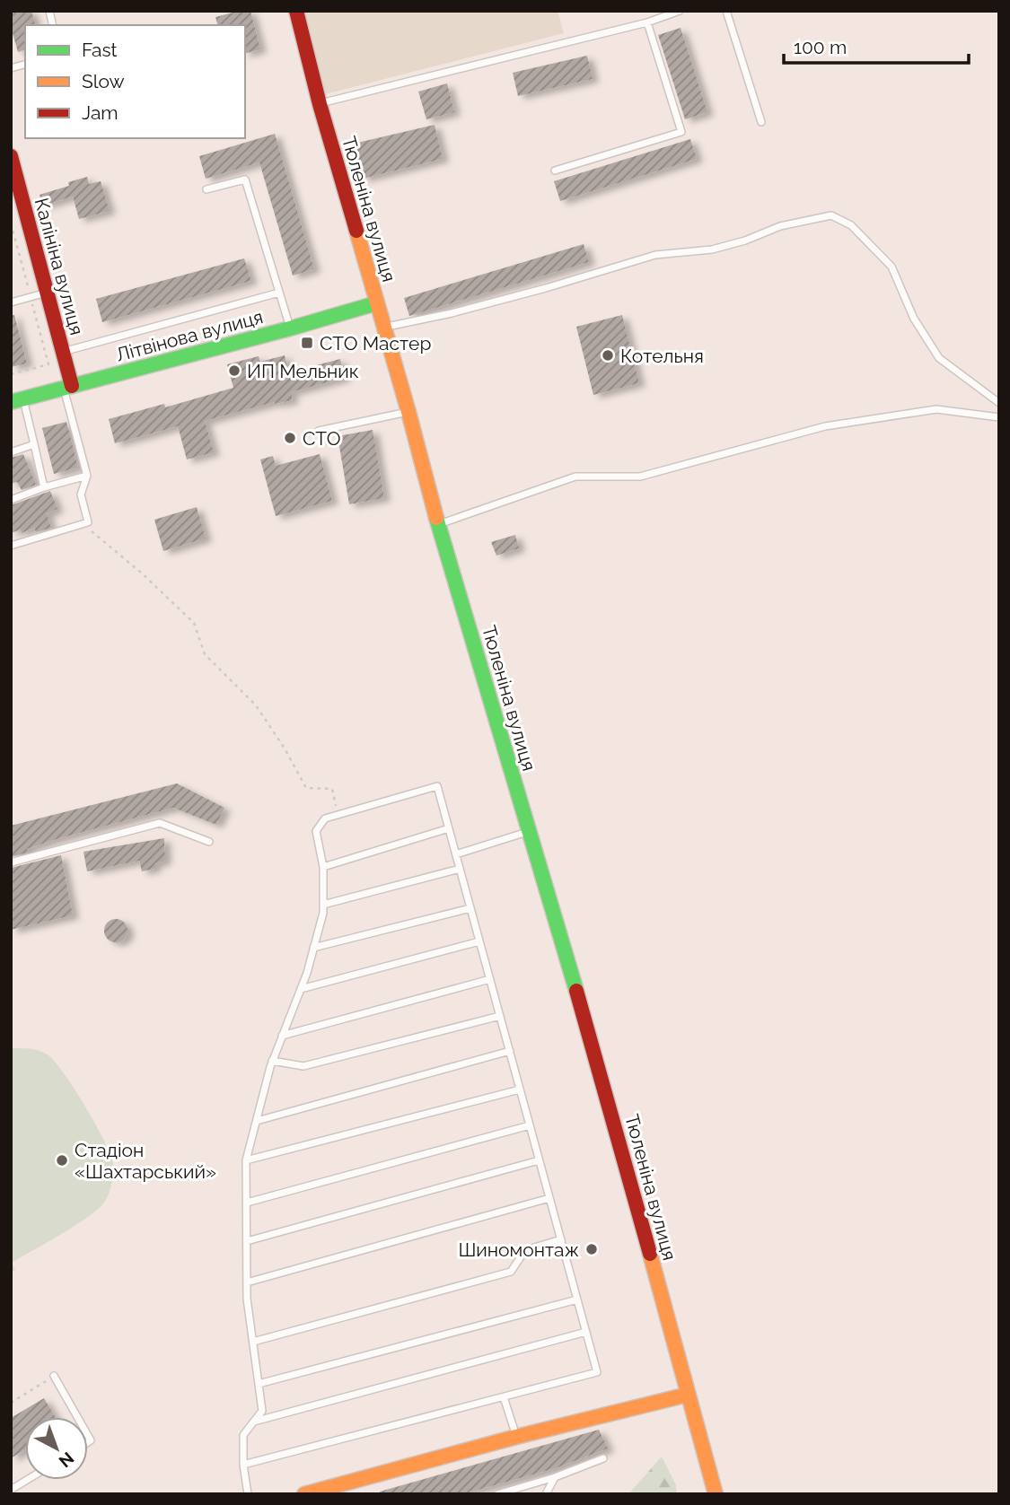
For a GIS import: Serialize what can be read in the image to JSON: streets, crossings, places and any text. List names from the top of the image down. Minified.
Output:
{"streets":{"street":["Тюленіна вулиця","Калініна вулиця","Літвінова вулиця"]},"crossings":[["Тюленіна вулиця","Літвінова вулиця"],["Калініна вулиця","Літвінова вулиця"]],"places":{"transit":["СТО Мастер"],"other":["Котельня","ИП Мельник","СТО","Стадіон «Шахтарський»","Шиномонтаж"]},"legend":["Fast","Slow","Jam"],"scale_bar":"100 m","north":"bottom right"}
